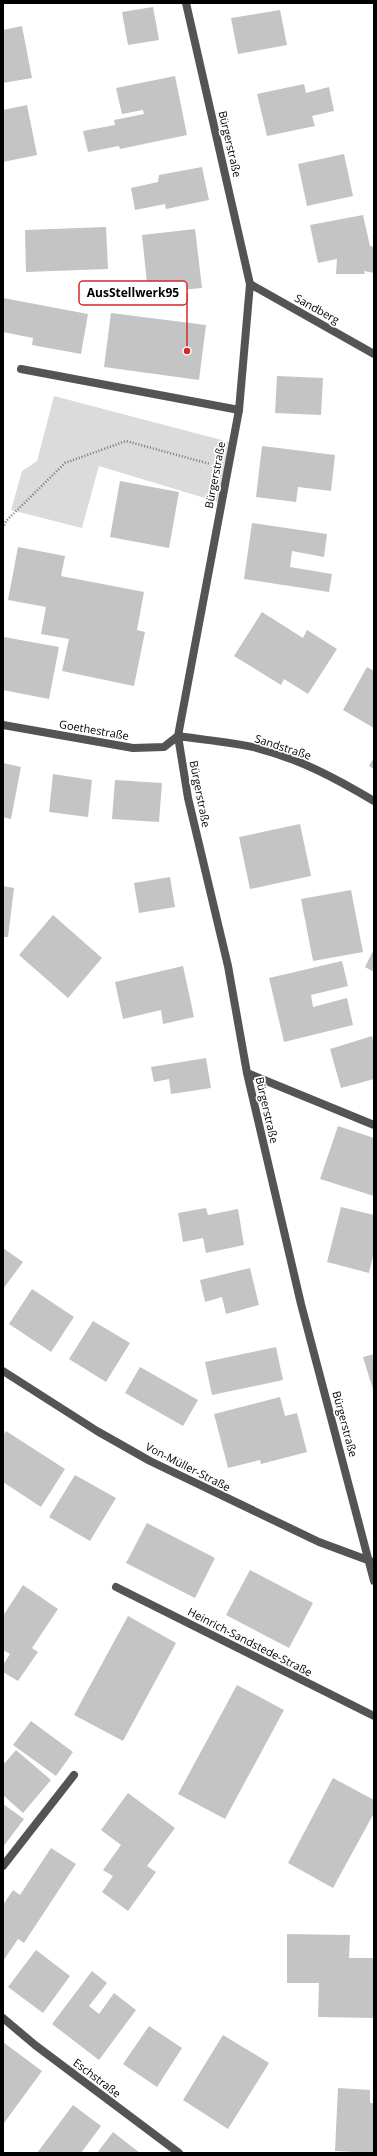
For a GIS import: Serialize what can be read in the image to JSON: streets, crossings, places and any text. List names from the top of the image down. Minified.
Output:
{"streets":{"street":["Bürgerstraße","Sandberg","Goethestraße","Sandstraße","Von-Müller-Straße","Heinrich-Sandstede-Straße","Eschstraße"]},"crossings":[["Bürgerstraße","Sandberg"],["Bürgerstraße","Goethestraße"],["Bürgerstraße","Sandstraße"],["Bürgerstraße","Von-Müller-Straße"],["Goethestraße","Sandstraße"]],"places":["AusStellwerk95"]}
